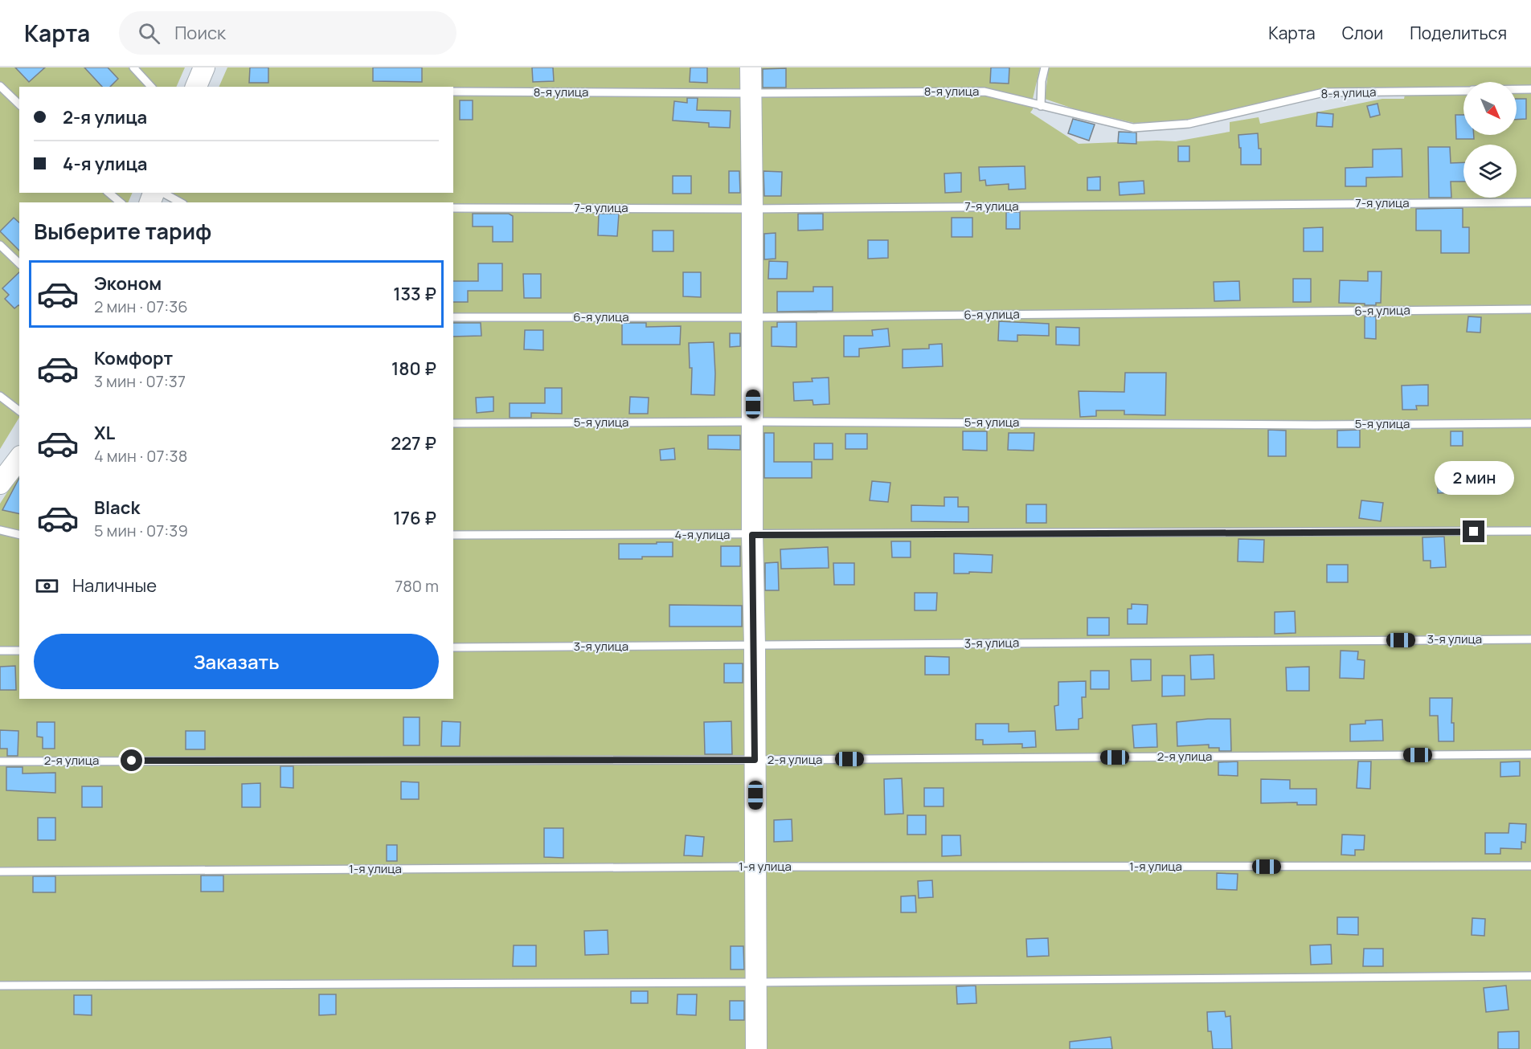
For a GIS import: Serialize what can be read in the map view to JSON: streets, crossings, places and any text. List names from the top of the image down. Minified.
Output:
{"streets":{"lane":["8-я улица","7-я улица","6-я улица","5-я улица","4-я улица","3-я улица","2-я улица","1-я улица"]},"north":"bottom right","page":{"header":"Карта","search":"Поиск","nav":["Карта","Слои","Поделиться"],"banner":["2-я улица","4-я улица"],"heading":"Выберите тариф","list":[{"name":"Эконом","note":"2 мин · 07:36","value":"133 ₽"},{"name":"Комфорт","note":"3 мин · 07:37","value":"180 ₽"},{"name":"XL","note":"4 мин · 07:38","value":"227 ₽"},{"name":"Black","note":"5 мин · 07:39","value":"176 ₽"}],"bubble":"2 мин","pay":["Наличные","780 m"],"buttons":"Заказать"}}
